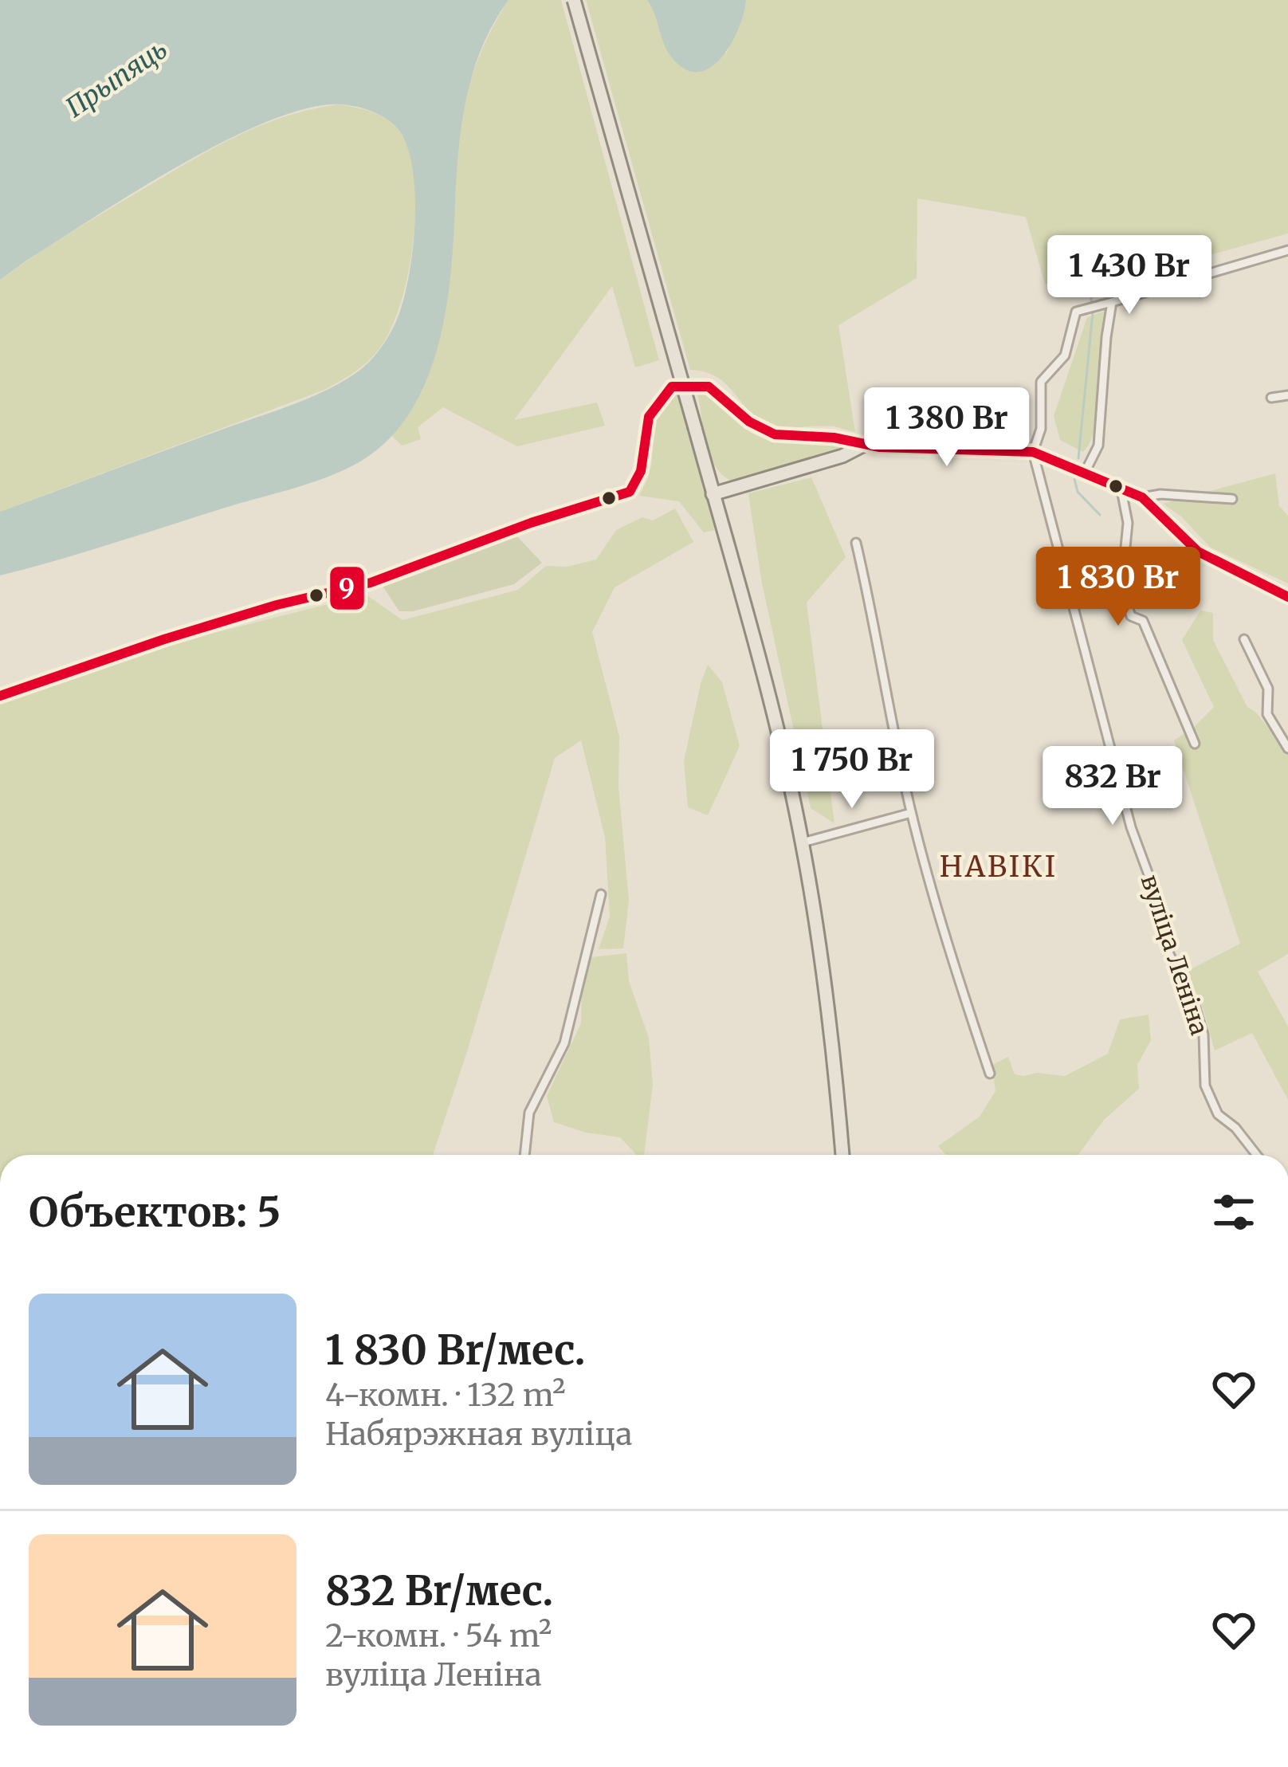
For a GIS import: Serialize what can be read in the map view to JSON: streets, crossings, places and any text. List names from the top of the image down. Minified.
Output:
{"streets":{"street":["вуліца Леніна"]},"districts":["НАВІКІ"],"water":["Прыпяць"],"lines":["transit line 9"],"page":{"price":["1 430 Br","1 380 Br","1 830 Br","1 750 Br","832 Br"],"heading":"Объектов: 5","list":[{"name":"1 830 Br/мес.","note":"4-комн. · 132 m² · Набярэжная вуліца"},{"name":"832 Br/мес.","note":"2-комн. · 54 m² · вуліца Леніна"}]}}
